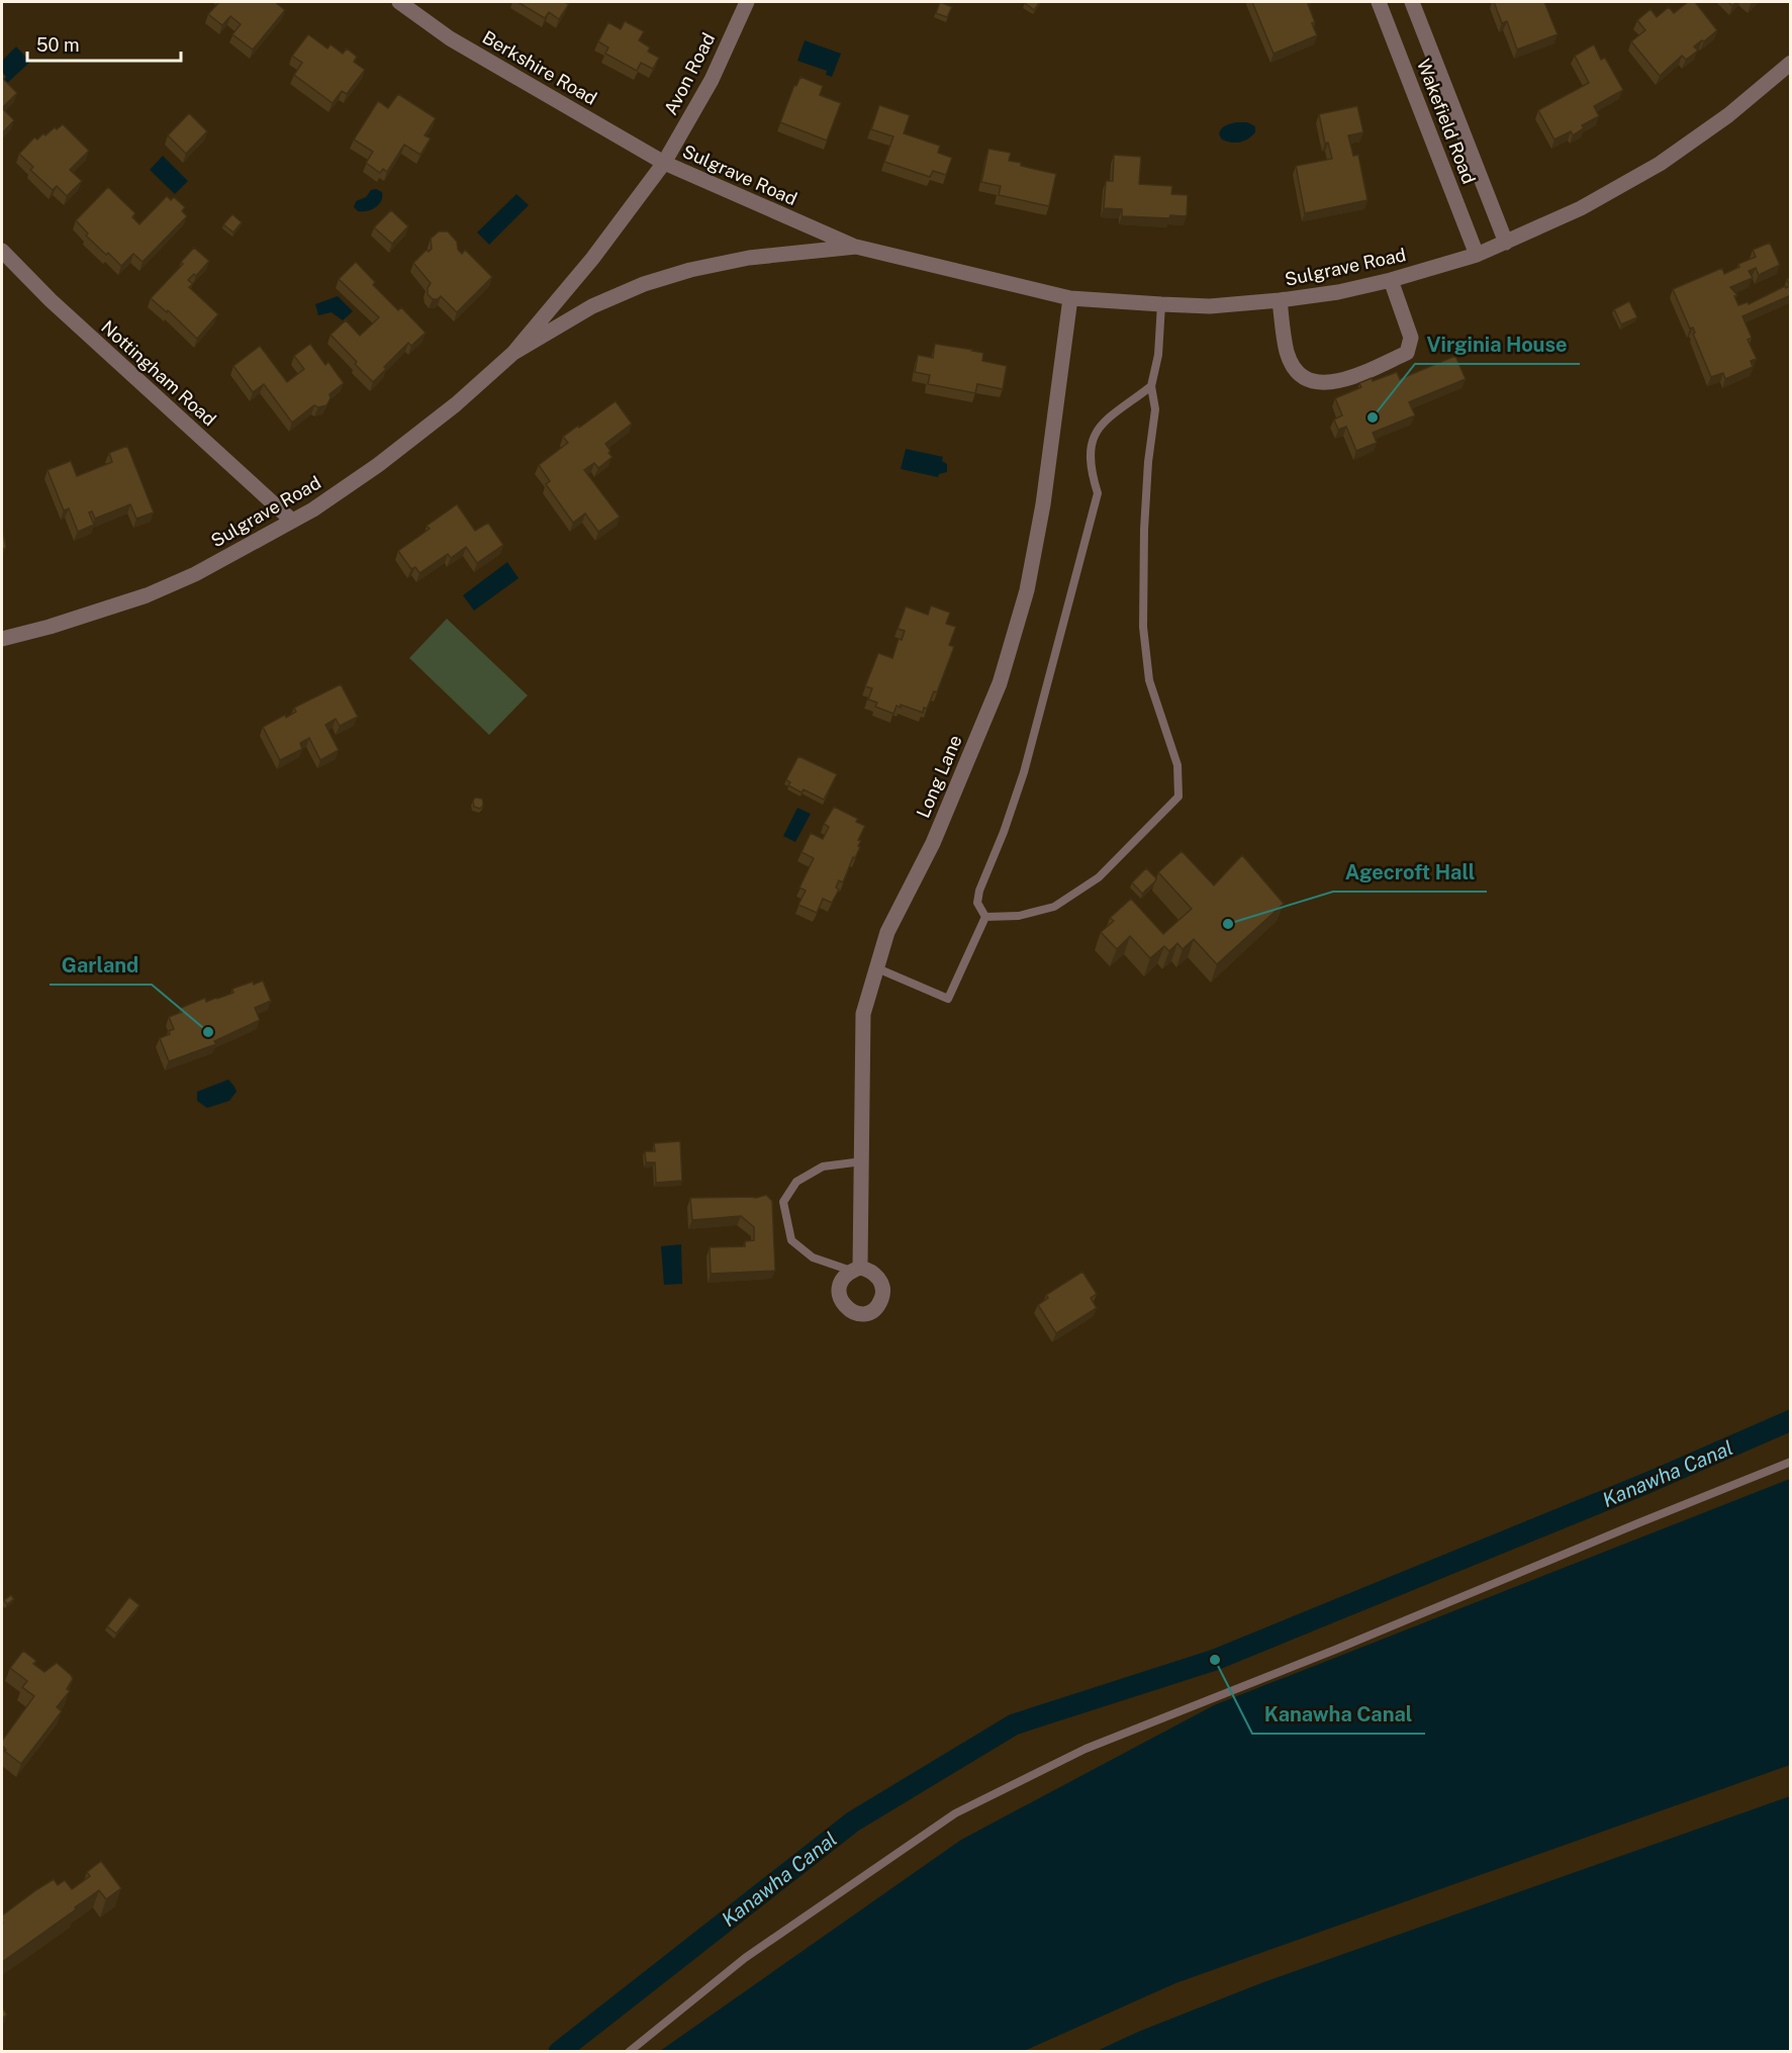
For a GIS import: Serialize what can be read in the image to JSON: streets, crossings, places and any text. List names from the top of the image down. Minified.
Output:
{"streets":{"street":["Berkshire Road","Avon Road","Wakefield Road","Sulgrave Road","Nottingham Road","Long Lane"]},"crossings":[["Berkshire Road","Avon Road"],["Berkshire Road","Sulgrave Road"],["Avon Road","Sulgrave Road"],["Wakefield Road","Sulgrave Road"],["Sulgrave Road","Nottingham Road"],["Sulgrave Road","Long Lane"]],"water":["Kanawha Canal"],"places":["Virginia House","Agecroft Hall","Garland","Kanawha Canal"],"scale_bar":"50 m"}
